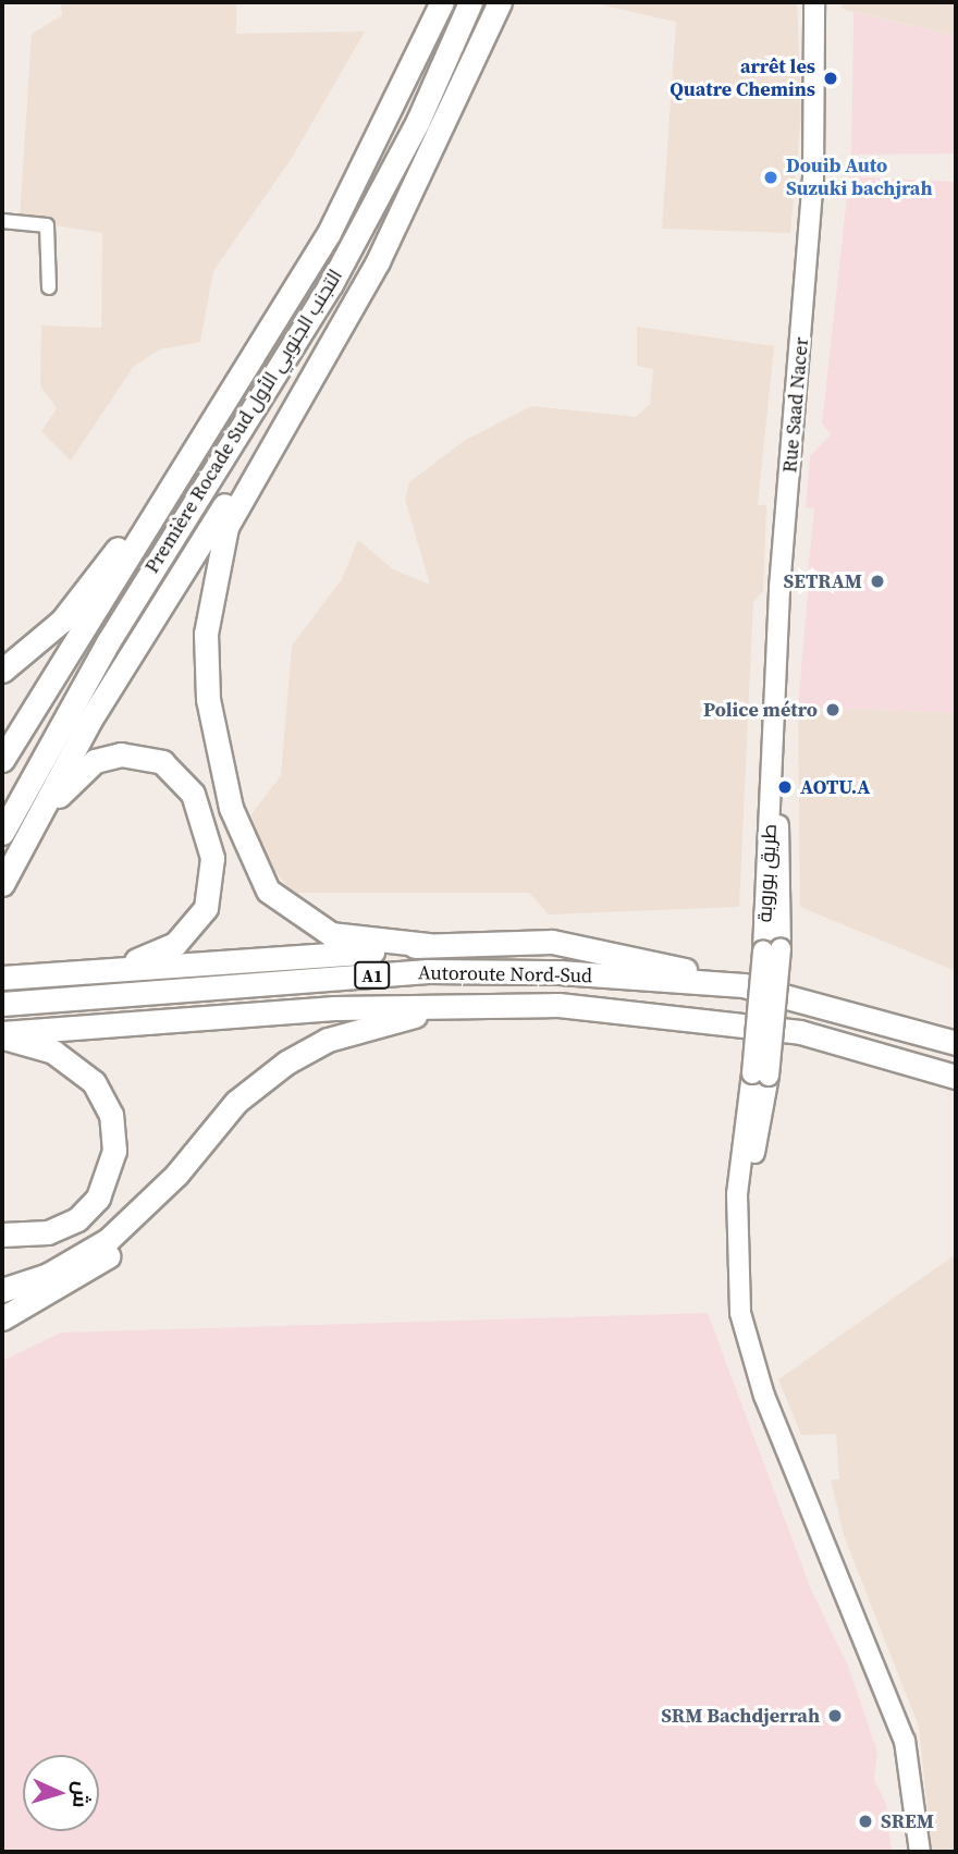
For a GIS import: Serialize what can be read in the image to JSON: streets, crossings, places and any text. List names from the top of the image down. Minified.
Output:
{"streets":{"highway":["Première Rocade Sud التجنب الجنوبي الأول","Autoroute Nord-Sud","A1"],"main road":["Rue Saad Nacer","طريق بوروبة"]},"crossings":[["Rue Saad Nacer","طريق بوروبة"]],"places":["arrêt les Quatre Chemins","Douib Auto Suzuki bachjrah","SETRAM","Police métro","AOTU.A","SRM Bachdjerrah","SREM"],"north":"right"}
